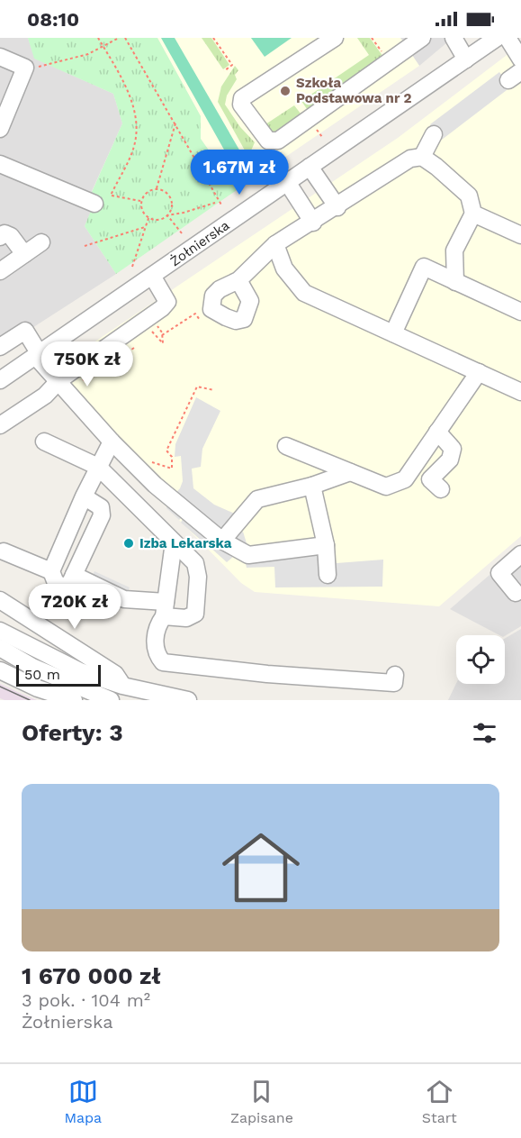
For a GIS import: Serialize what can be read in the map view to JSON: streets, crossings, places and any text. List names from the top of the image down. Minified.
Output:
{"streets":{"street":["Żołnierska"]},"places":["Szkoła Podstawowa nr 2","Izba Lekarska"],"scale_bar":"50 m","page":{"status":"08:10","price":["1.67M zł","750K zł","720K zł"],"scale":"50 m","heading":"Oferty: 3","list":[{"name":"1 670 000 zł","note":"3 pok. · 104 m² · Żołnierska"}],"tabs":["Mapa","Zapisane","Start"]}}
